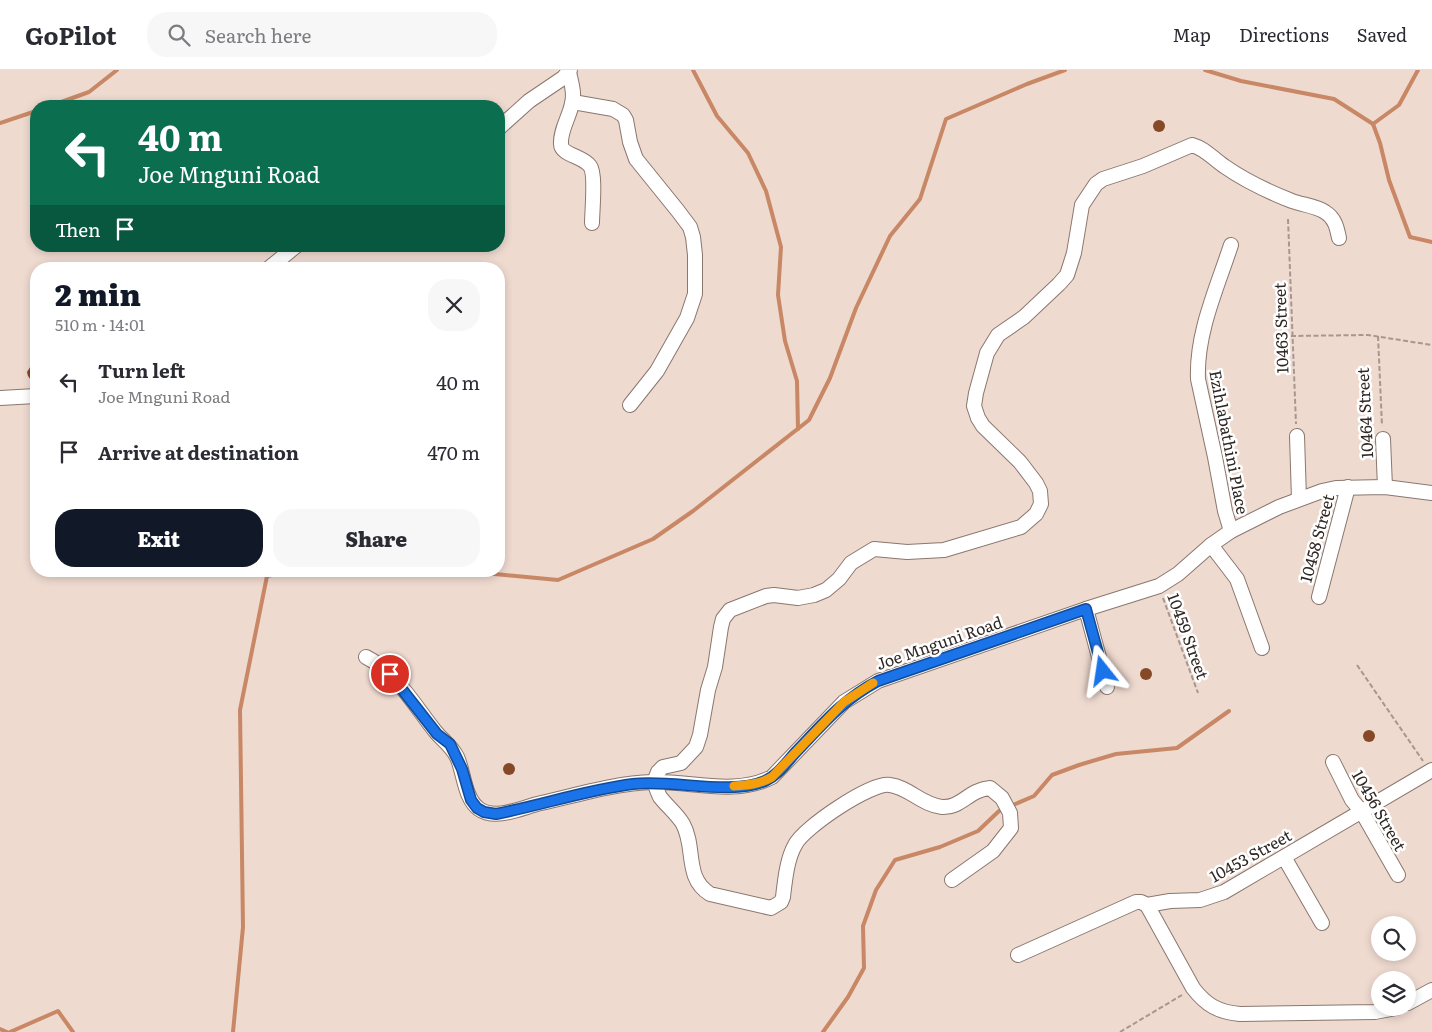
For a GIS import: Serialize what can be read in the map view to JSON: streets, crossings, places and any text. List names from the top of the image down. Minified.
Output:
{"streets":{"street":["10464 Street","Ezihlabathini Place","10458 Street","Joe Mnguni Road","10456 Street","10453 Street"],"path":["10463 Street","10459 Street"]},"crossings":[["10464 Street","Joe Mnguni Road"],["Ezihlabathini Place","Joe Mnguni Road"],["10458 Street","Joe Mnguni Road"],["10459 Street","Joe Mnguni Road"],["10456 Street","10453 Street"]],"page":{"header":"GoPilot","search":"Search here","nav":["Map","Directions","Saved"],"turn":["40 m","Joe Mnguni Road"],"then":"Then","heading":["2 min","510 m · 14:01"],"list":[{"name":"Turn left","note":"Joe Mnguni Road","value":"40 m"},{"name":"Arrive at destination","value":"470 m"}],"buttons":["Exit","Share"]}}
